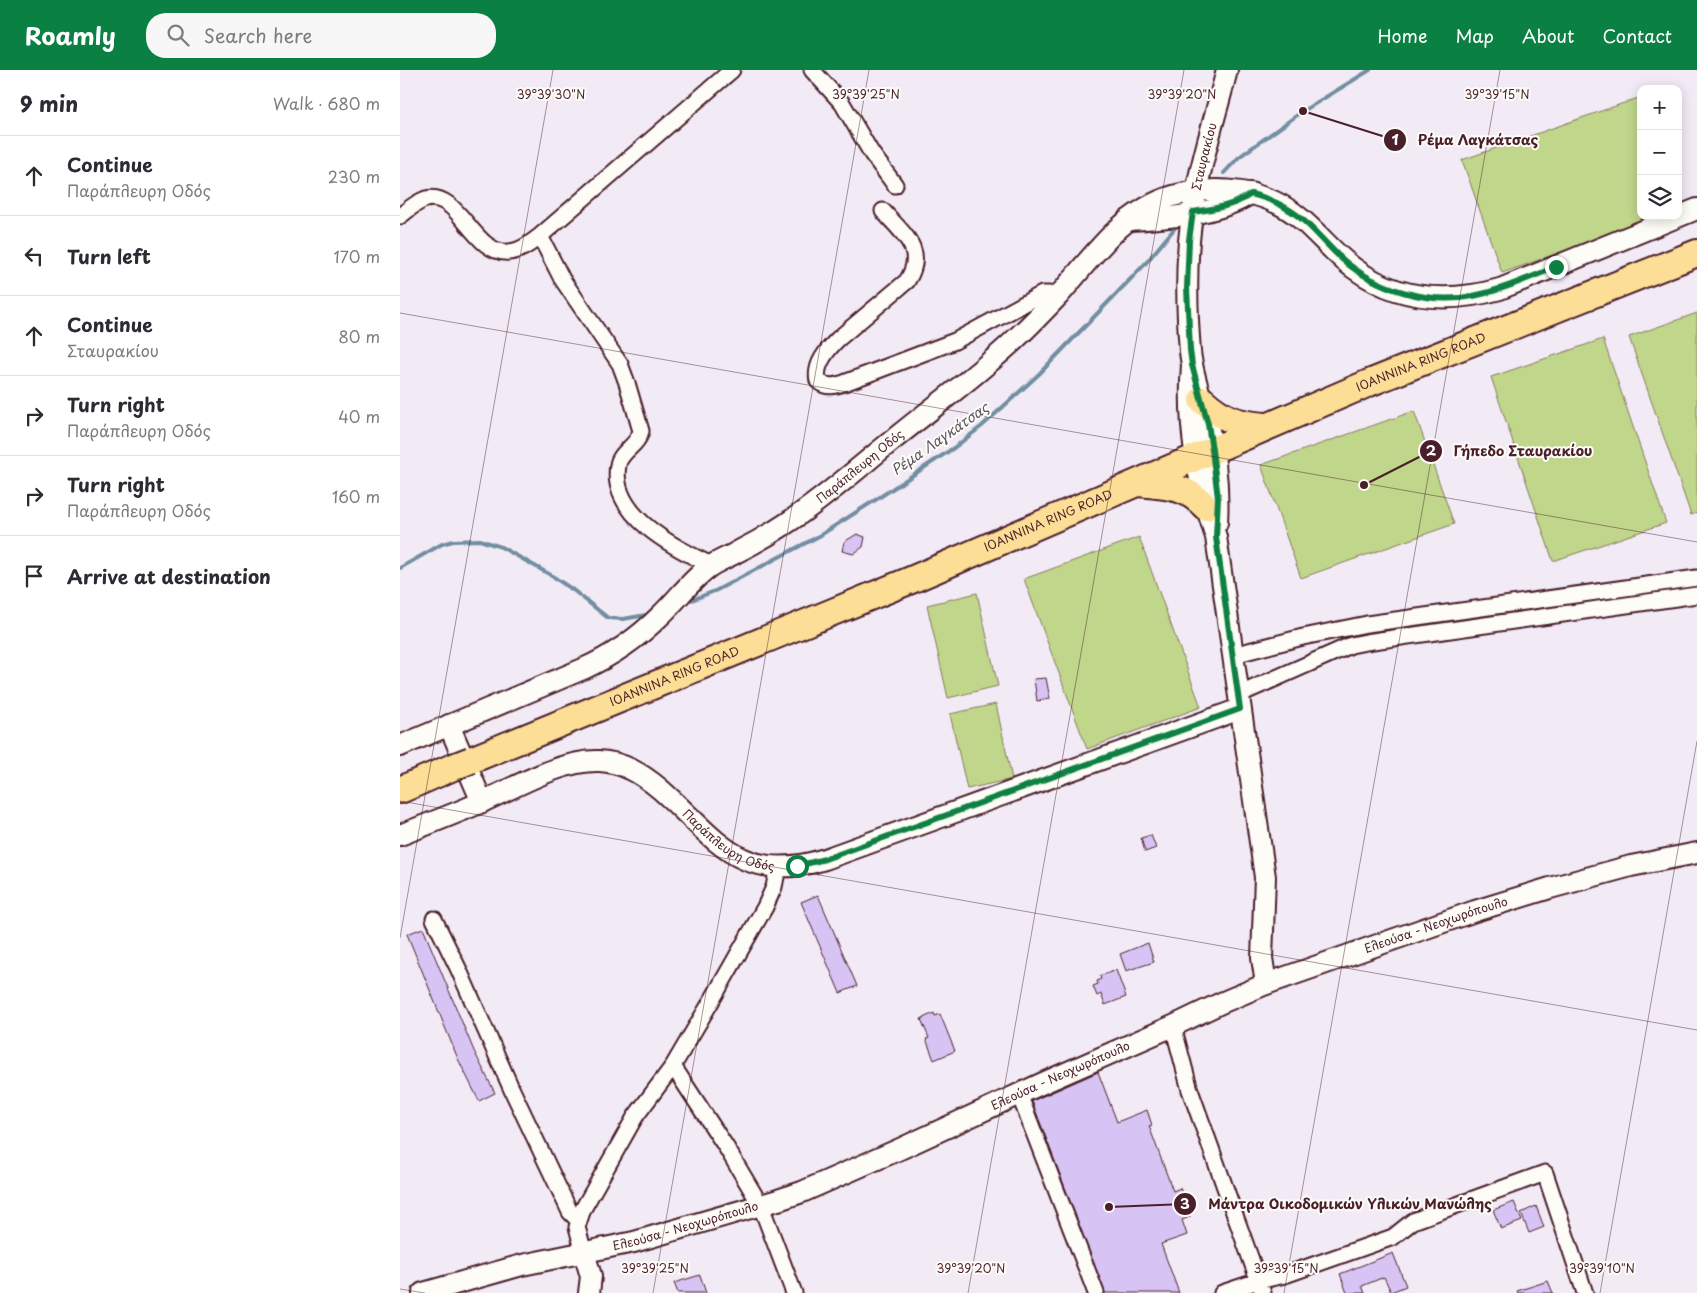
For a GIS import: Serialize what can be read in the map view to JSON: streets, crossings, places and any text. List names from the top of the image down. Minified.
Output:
{"streets":{"highway":["IOANNINA RING ROAD"],"street":["Σταυρακίου","Παράπλευρη Οδός","Ελεούσα - Νεοχωρόπουλο"]},"crossings":[["Σταυρακίου","Παράπλευρη Οδός"]],"water":["Ρέμα Λαγκάτσας"],"places":["Ρέμα Λαγκάτσας","Γήπεδο Σταυρακίου","Μάντρα Οικοδομικών Υλικών Μανώλης"],"page":{"header":"Roamly","search":"Search here","nav":["Home","Map","About","Contact"],"heading":["9 min","Walk · 680 m"],"map_buttons":["+","−"],"list":[["Continue","Παράπλευρη Οδός","230 m"],["Turn left","170 m"],["Continue","Σταυρακίου","80 m"],["Turn right","Παράπλευρη Οδός","40 m"],["Turn right","Παράπλευρη Οδός","160 m"],"Arrive at destination"]},"coordinates":["39°39'25\"N","39°39'20\"N","39°39'30\"N","39°39'15\"N","39°39'10\"N"]}
